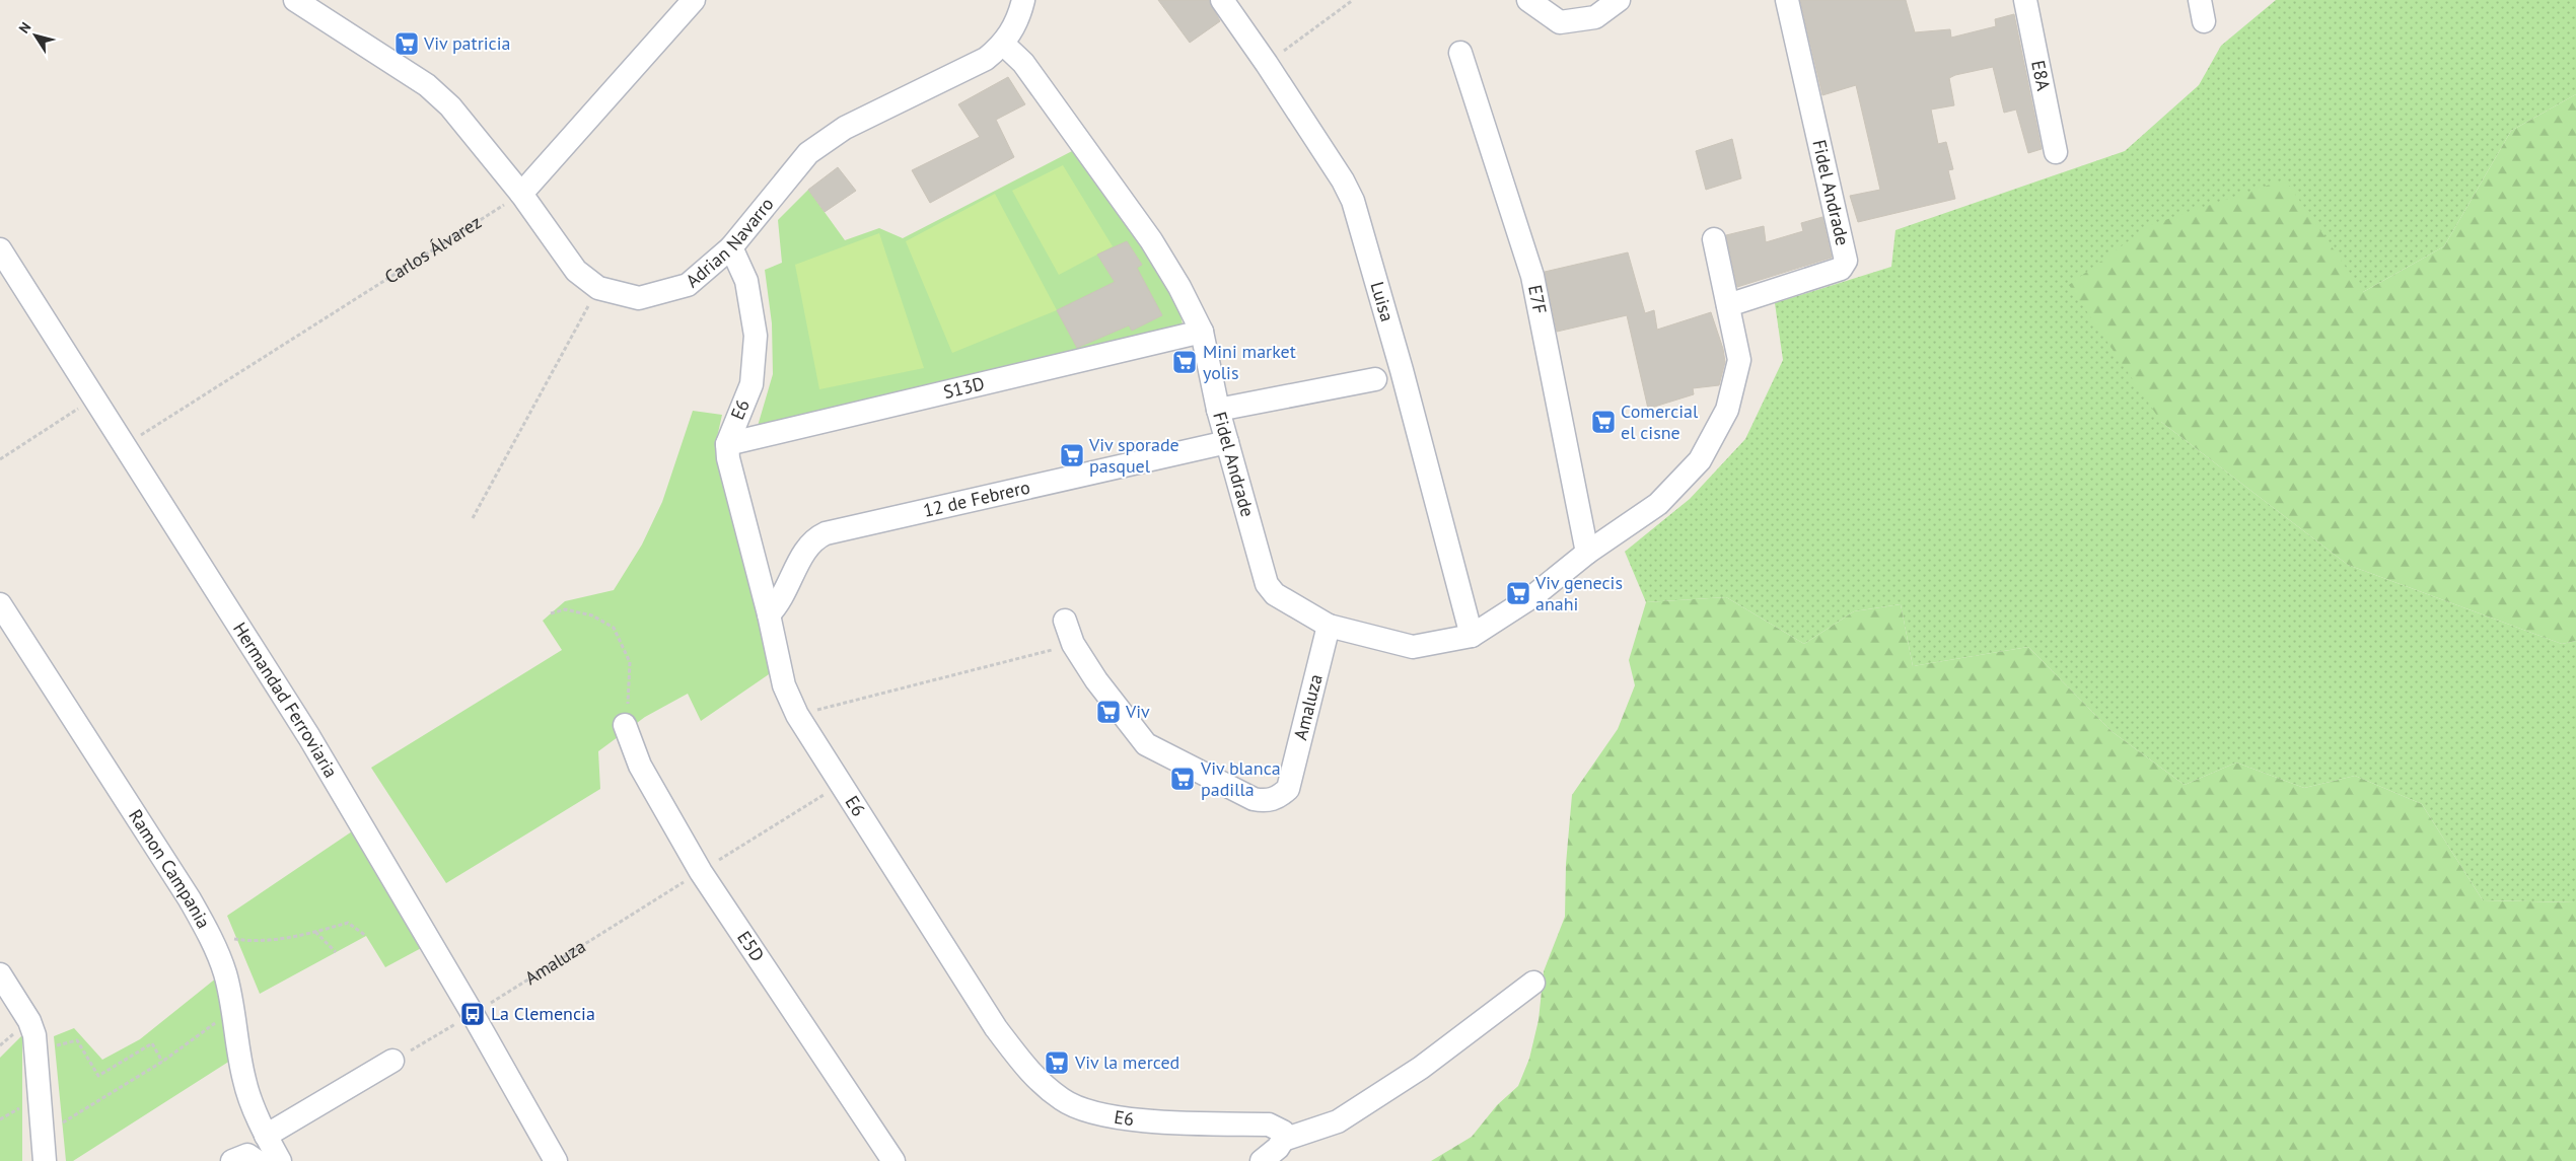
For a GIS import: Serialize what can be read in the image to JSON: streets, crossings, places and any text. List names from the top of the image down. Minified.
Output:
{"streets":{"street":["E8A","Fidel Andrade","Adrian Navarro","E7F","Luisa","S13D","E6","12 de Febrero","Hermandad Ferroviaria","Amaluza","Ramon Campania","E5D"],"path":["Carlos Álvarez"]},"crossings":[["Fidel Andrade","Adrian Navarro"],["Fidel Andrade","E7F"],["Fidel Andrade","Luisa"],["Fidel Andrade","S13D"],["Fidel Andrade","12 de Febrero"],["Fidel Andrade","Amaluza"],["Adrian Navarro","Carlos Álvarez"],["Adrian Navarro","E6"],["Carlos Álvarez","Hermandad Ferroviaria"],["S13D","E6"],["E6","12 de Febrero"],["E6","Amaluza"],["Hermandad Ferroviaria","Amaluza"],["Amaluza","E5D"]],"places":{"supermarket":["Viv patricia","Mini market yolis","Comercial el cisne","Viv sporade pasquel","Viv genecis anahi","Viv","Viv blanca padilla","Viv la merced"],"bus stop":["La Clemencia"]},"north":"top left"}
